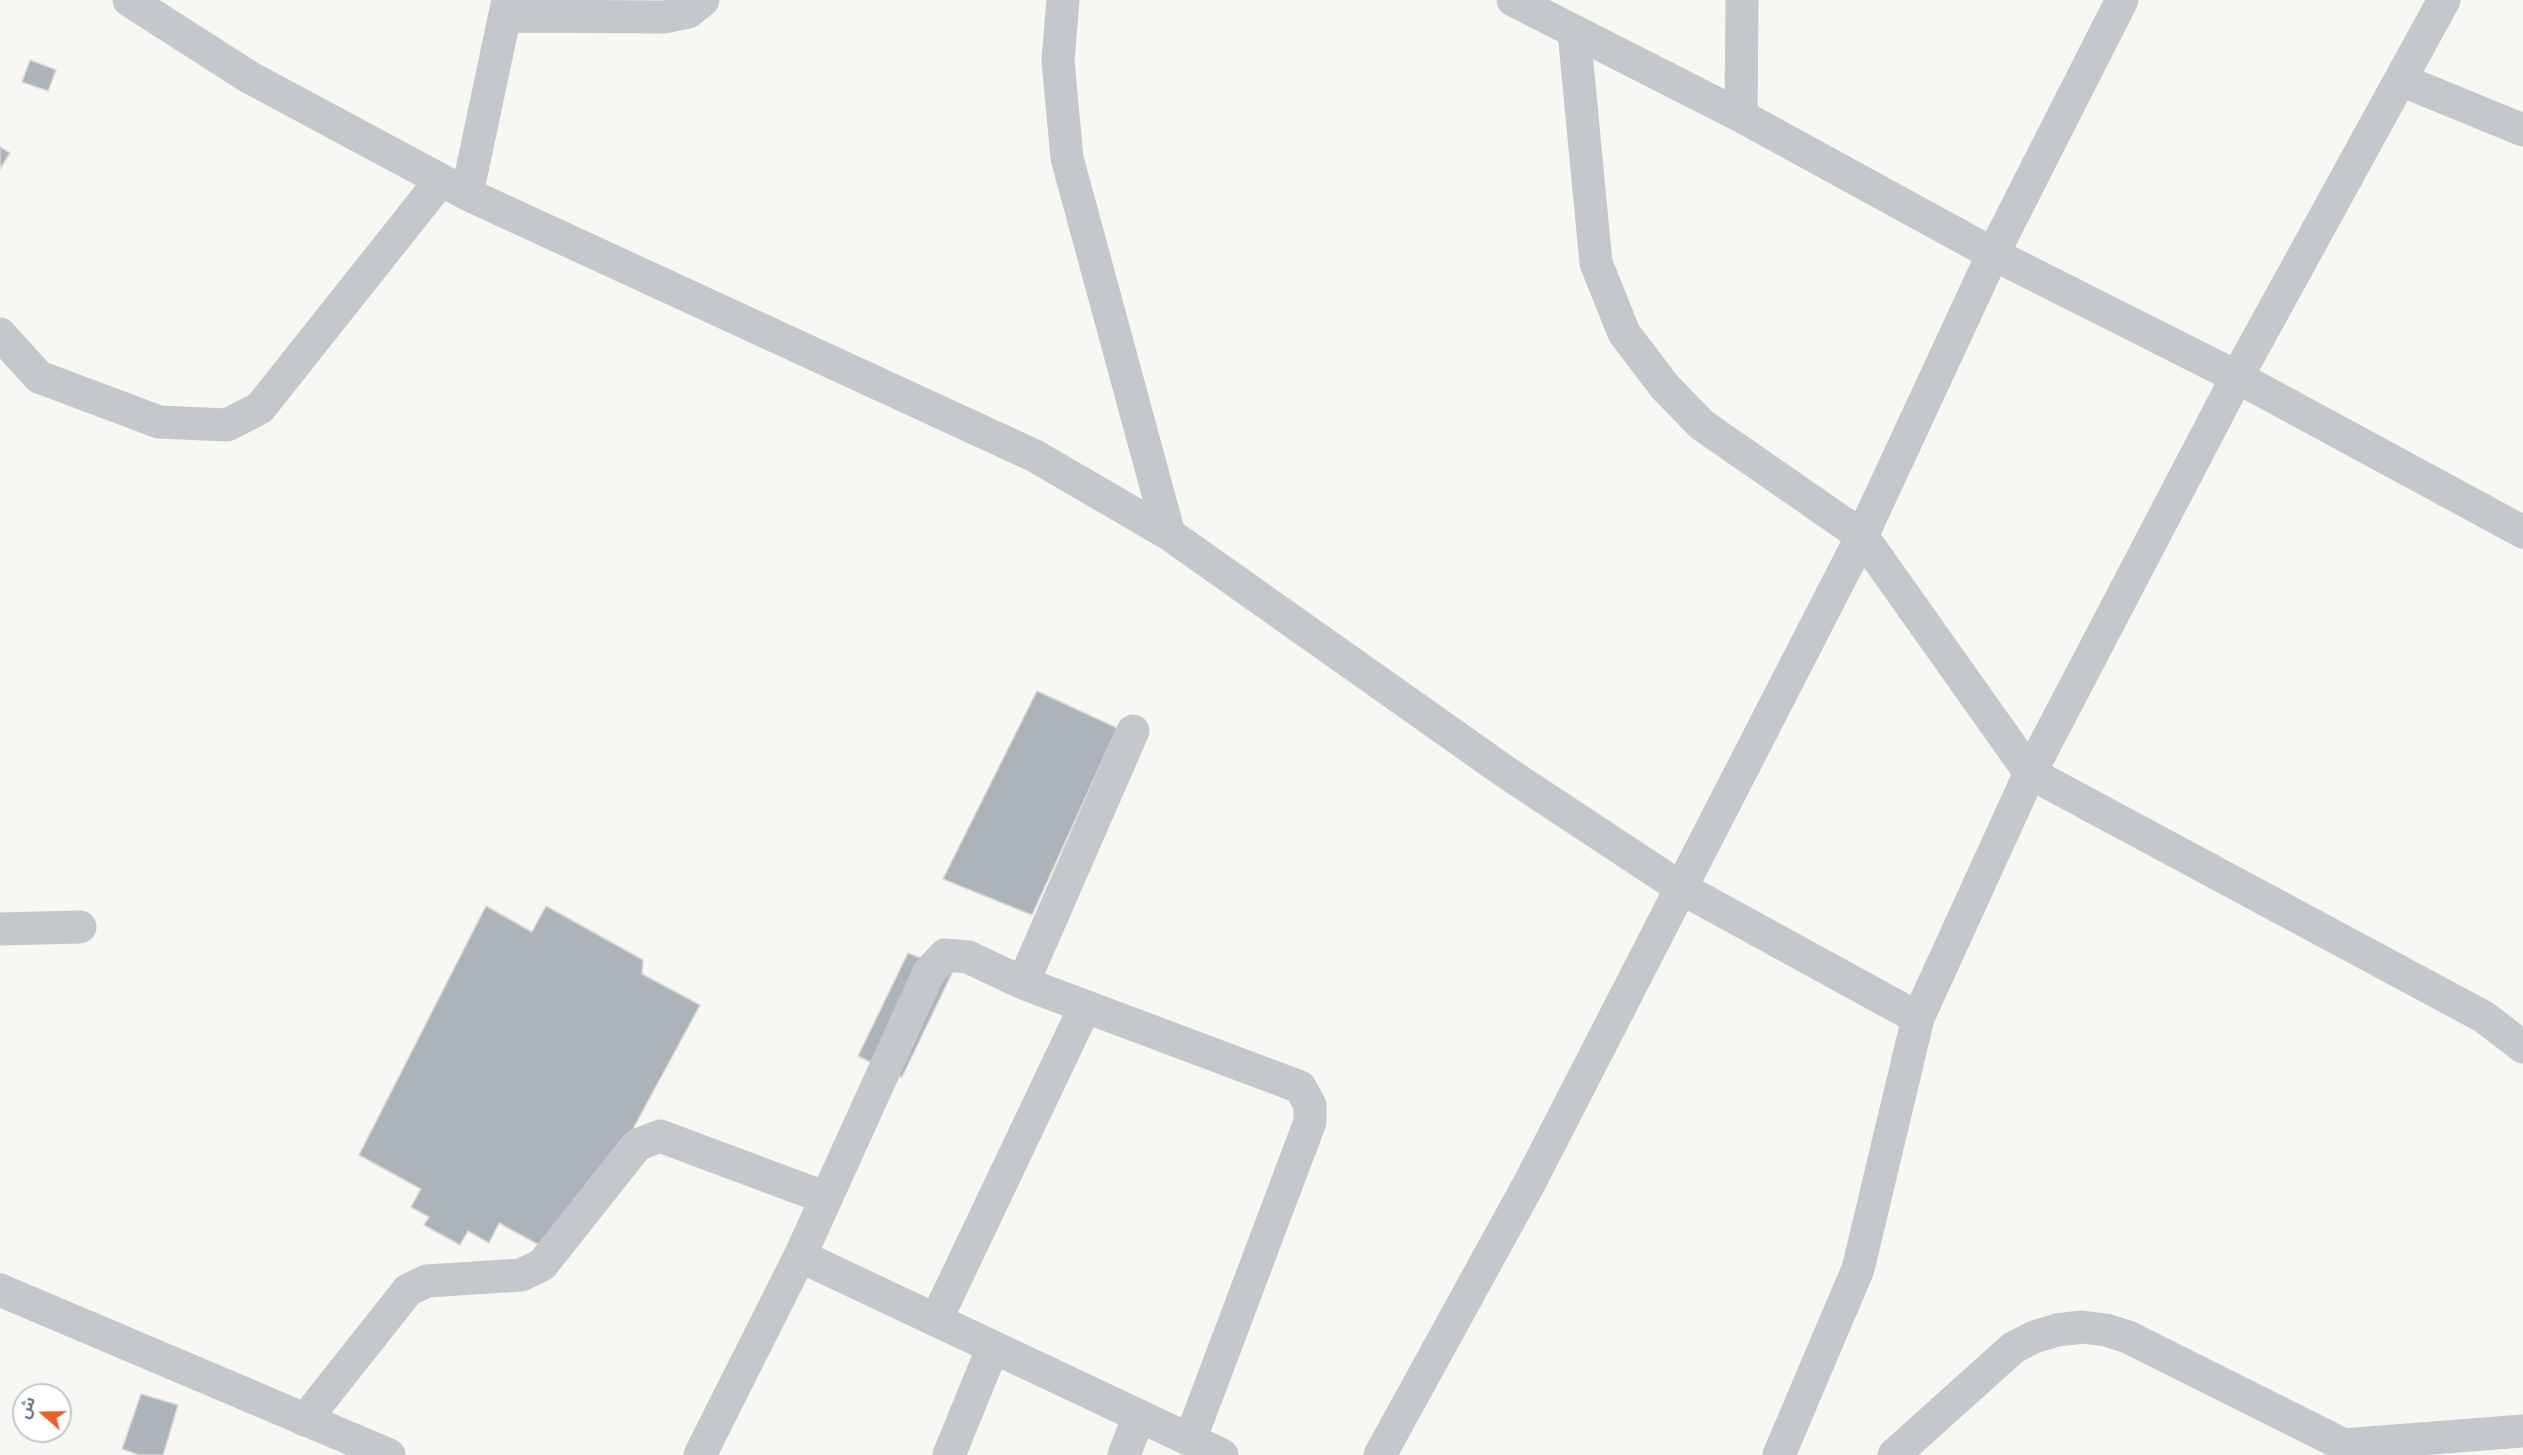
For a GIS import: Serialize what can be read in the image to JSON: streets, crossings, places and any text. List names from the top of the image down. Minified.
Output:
{"north":"left"}
